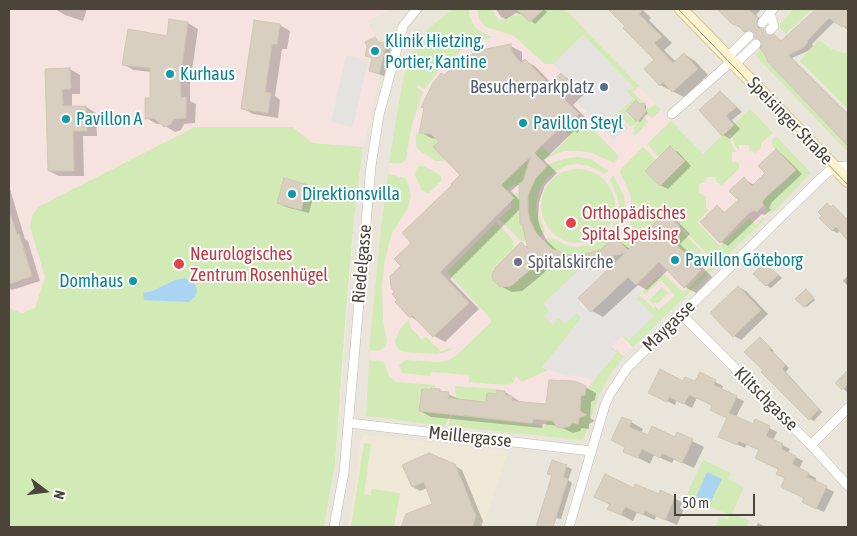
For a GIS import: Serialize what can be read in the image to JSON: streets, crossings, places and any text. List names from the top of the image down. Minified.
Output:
{"streets":{"main road":["Speisinger Straße"],"street":["Riedelgasse","Maygasse","Klitschgasse","Meillergasse"]},"crossings":[["Speisinger Straße","Maygasse"],["Riedelgasse","Meillergasse"],["Maygasse","Klitschgasse"],["Maygasse","Meillergasse"]],"places":["Klinik Hietzing, Portier, Kantine","Kurhaus","Besucherparkplatz","Pavillon A","Pavillon Steyl","Direktionsvilla","Orthopädisches Spital Speising","Pavillon Göteborg","Spitalskirche","Neurologisches Zentrum Rosenhügel","Domhaus"],"scale_bar":"50 m","north":"right"}
